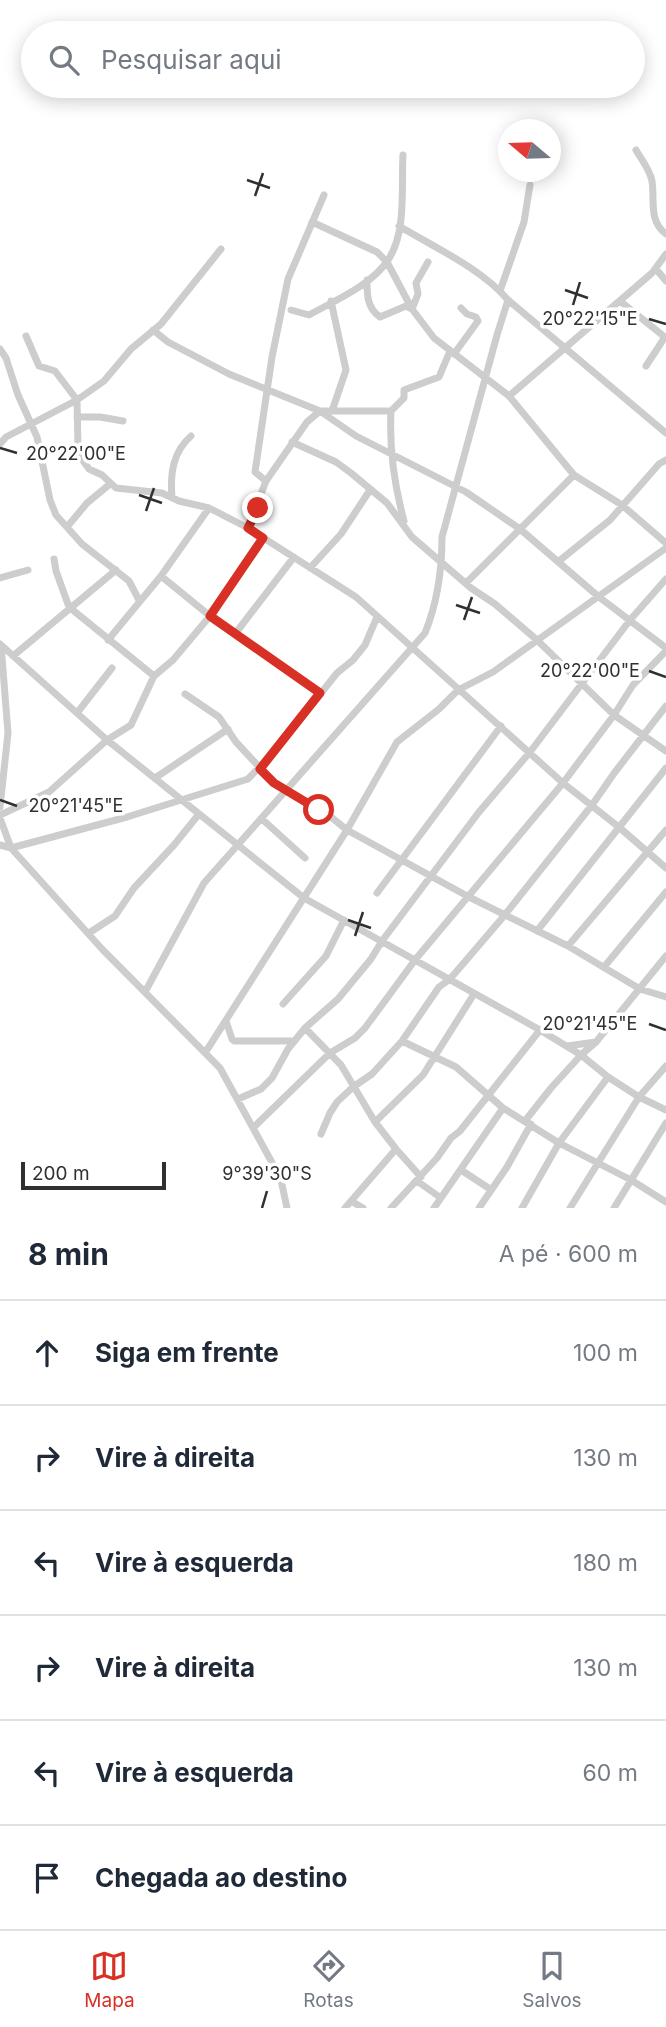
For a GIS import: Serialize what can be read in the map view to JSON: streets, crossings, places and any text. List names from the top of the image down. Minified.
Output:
{"scale_bar":"200 m","north":"left","page":{"search":"Pesquisar aqui","scale":"200 m","heading":["8 min","A pé · 600 m"],"list":[["Siga em frente","100 m"],["Vire à direita","130 m"],["Vire à esquerda","180 m"],["Vire à direita","130 m"],["Vire à esquerda","60 m"],"Chegada ao destino"],"nav":["Mapa","Rotas","Salvos"]},"coordinates":["20°22'15\"E","20°22'00\"E","20°21'45\"E","9°39'30\"S"]}
